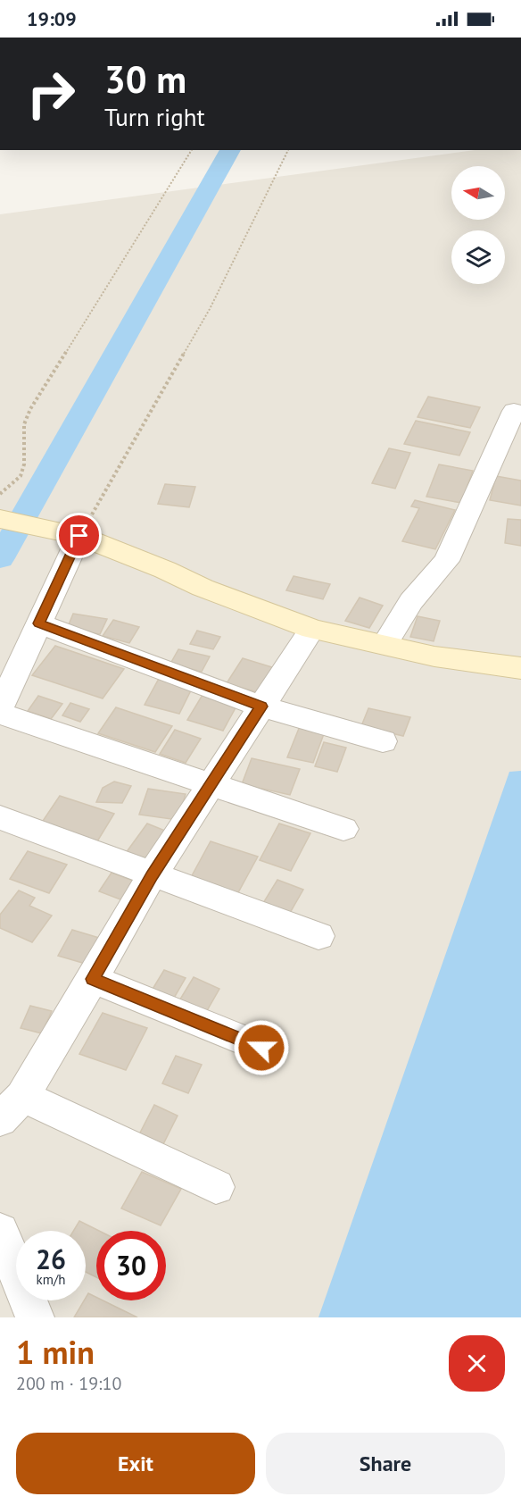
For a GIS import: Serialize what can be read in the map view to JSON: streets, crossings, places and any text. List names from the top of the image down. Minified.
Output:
{"north":"left","page":{"status":"19:09","turn":["30 m","Turn right"],"speed":"26 km/h","limit":"30","heading":["1 min","200 m · 19:10"],"buttons":["Exit","Share"]}}
